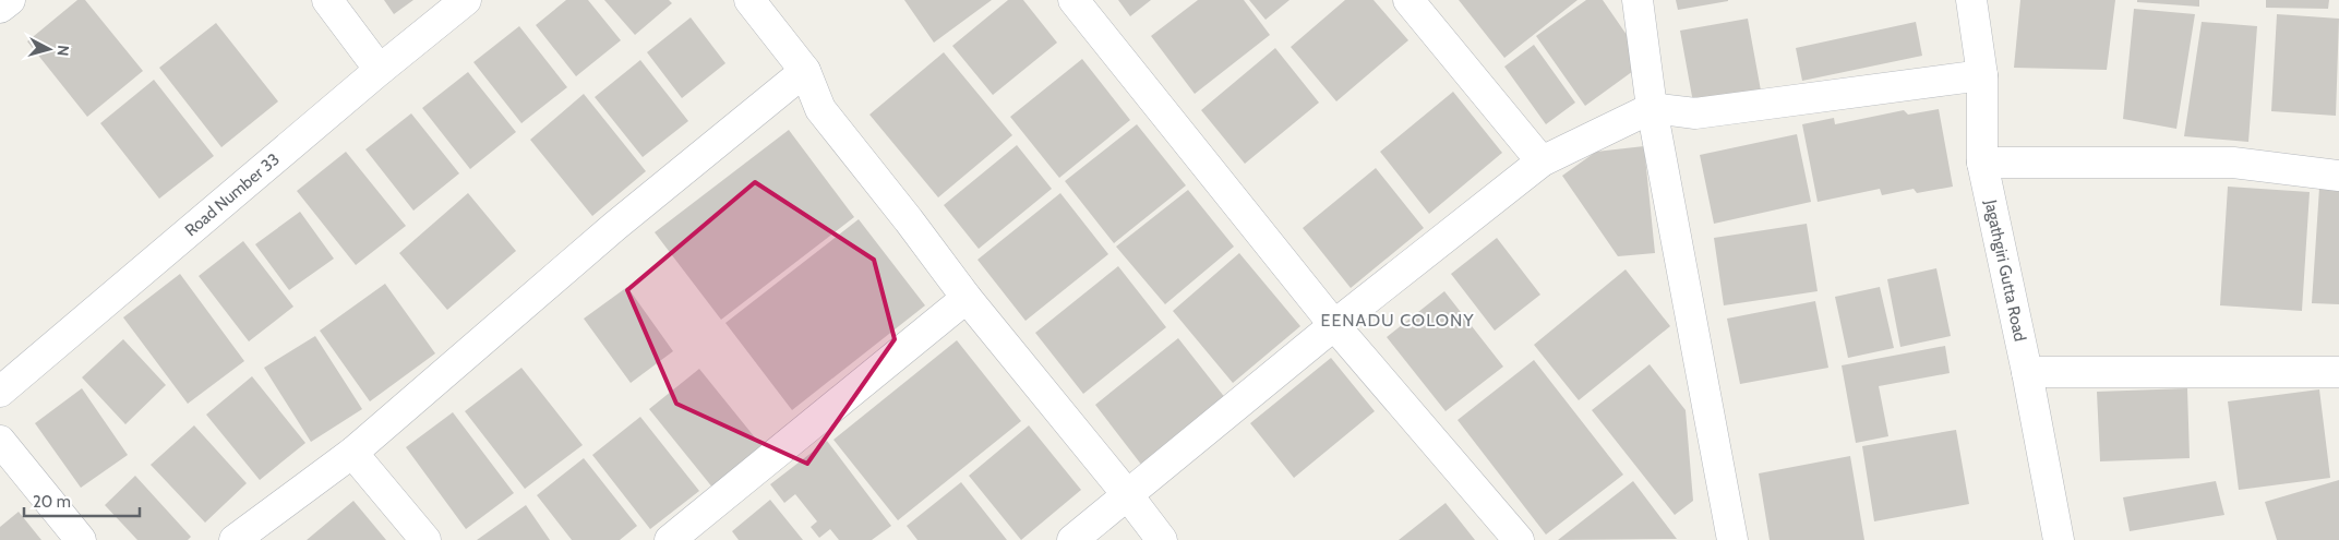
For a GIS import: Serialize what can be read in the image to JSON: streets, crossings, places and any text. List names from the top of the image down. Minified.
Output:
{"streets":{"street":["Road Number 33","Jagathgiri Gutta Road"]},"districts":["EENADU COLONY"],"scale_bar":"20 m","north":"right"}
